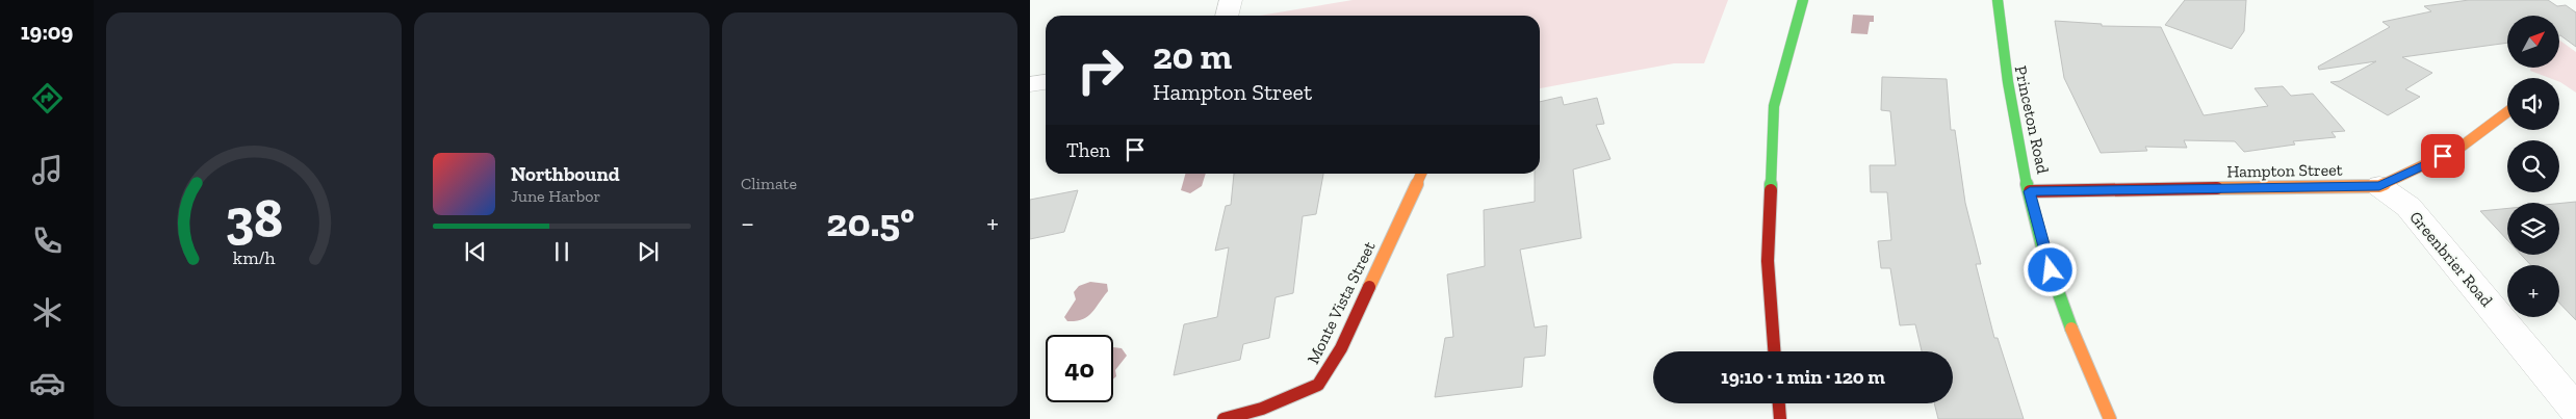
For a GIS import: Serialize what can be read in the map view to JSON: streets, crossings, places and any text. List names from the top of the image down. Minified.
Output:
{"streets":{"street":["Princeton Road","Hampton Street","Greenbrier Road","Monte Vista Street"]},"crossings":[["Princeton Road","Hampton Street"],["Hampton Street","Greenbrier Road"]],"north":"top right","page":{"tabs":"19:09","tile":"Climate","map_buttons":"+","turn":["20 m","Hampton Street"],"then":"Then","song":["Northbound","June Harbor"],"heat":["−","20.5°","+"],"limit":"40","trip":"19:10 · 1 min · 120 m","gauge":["38","km/h"]}}
